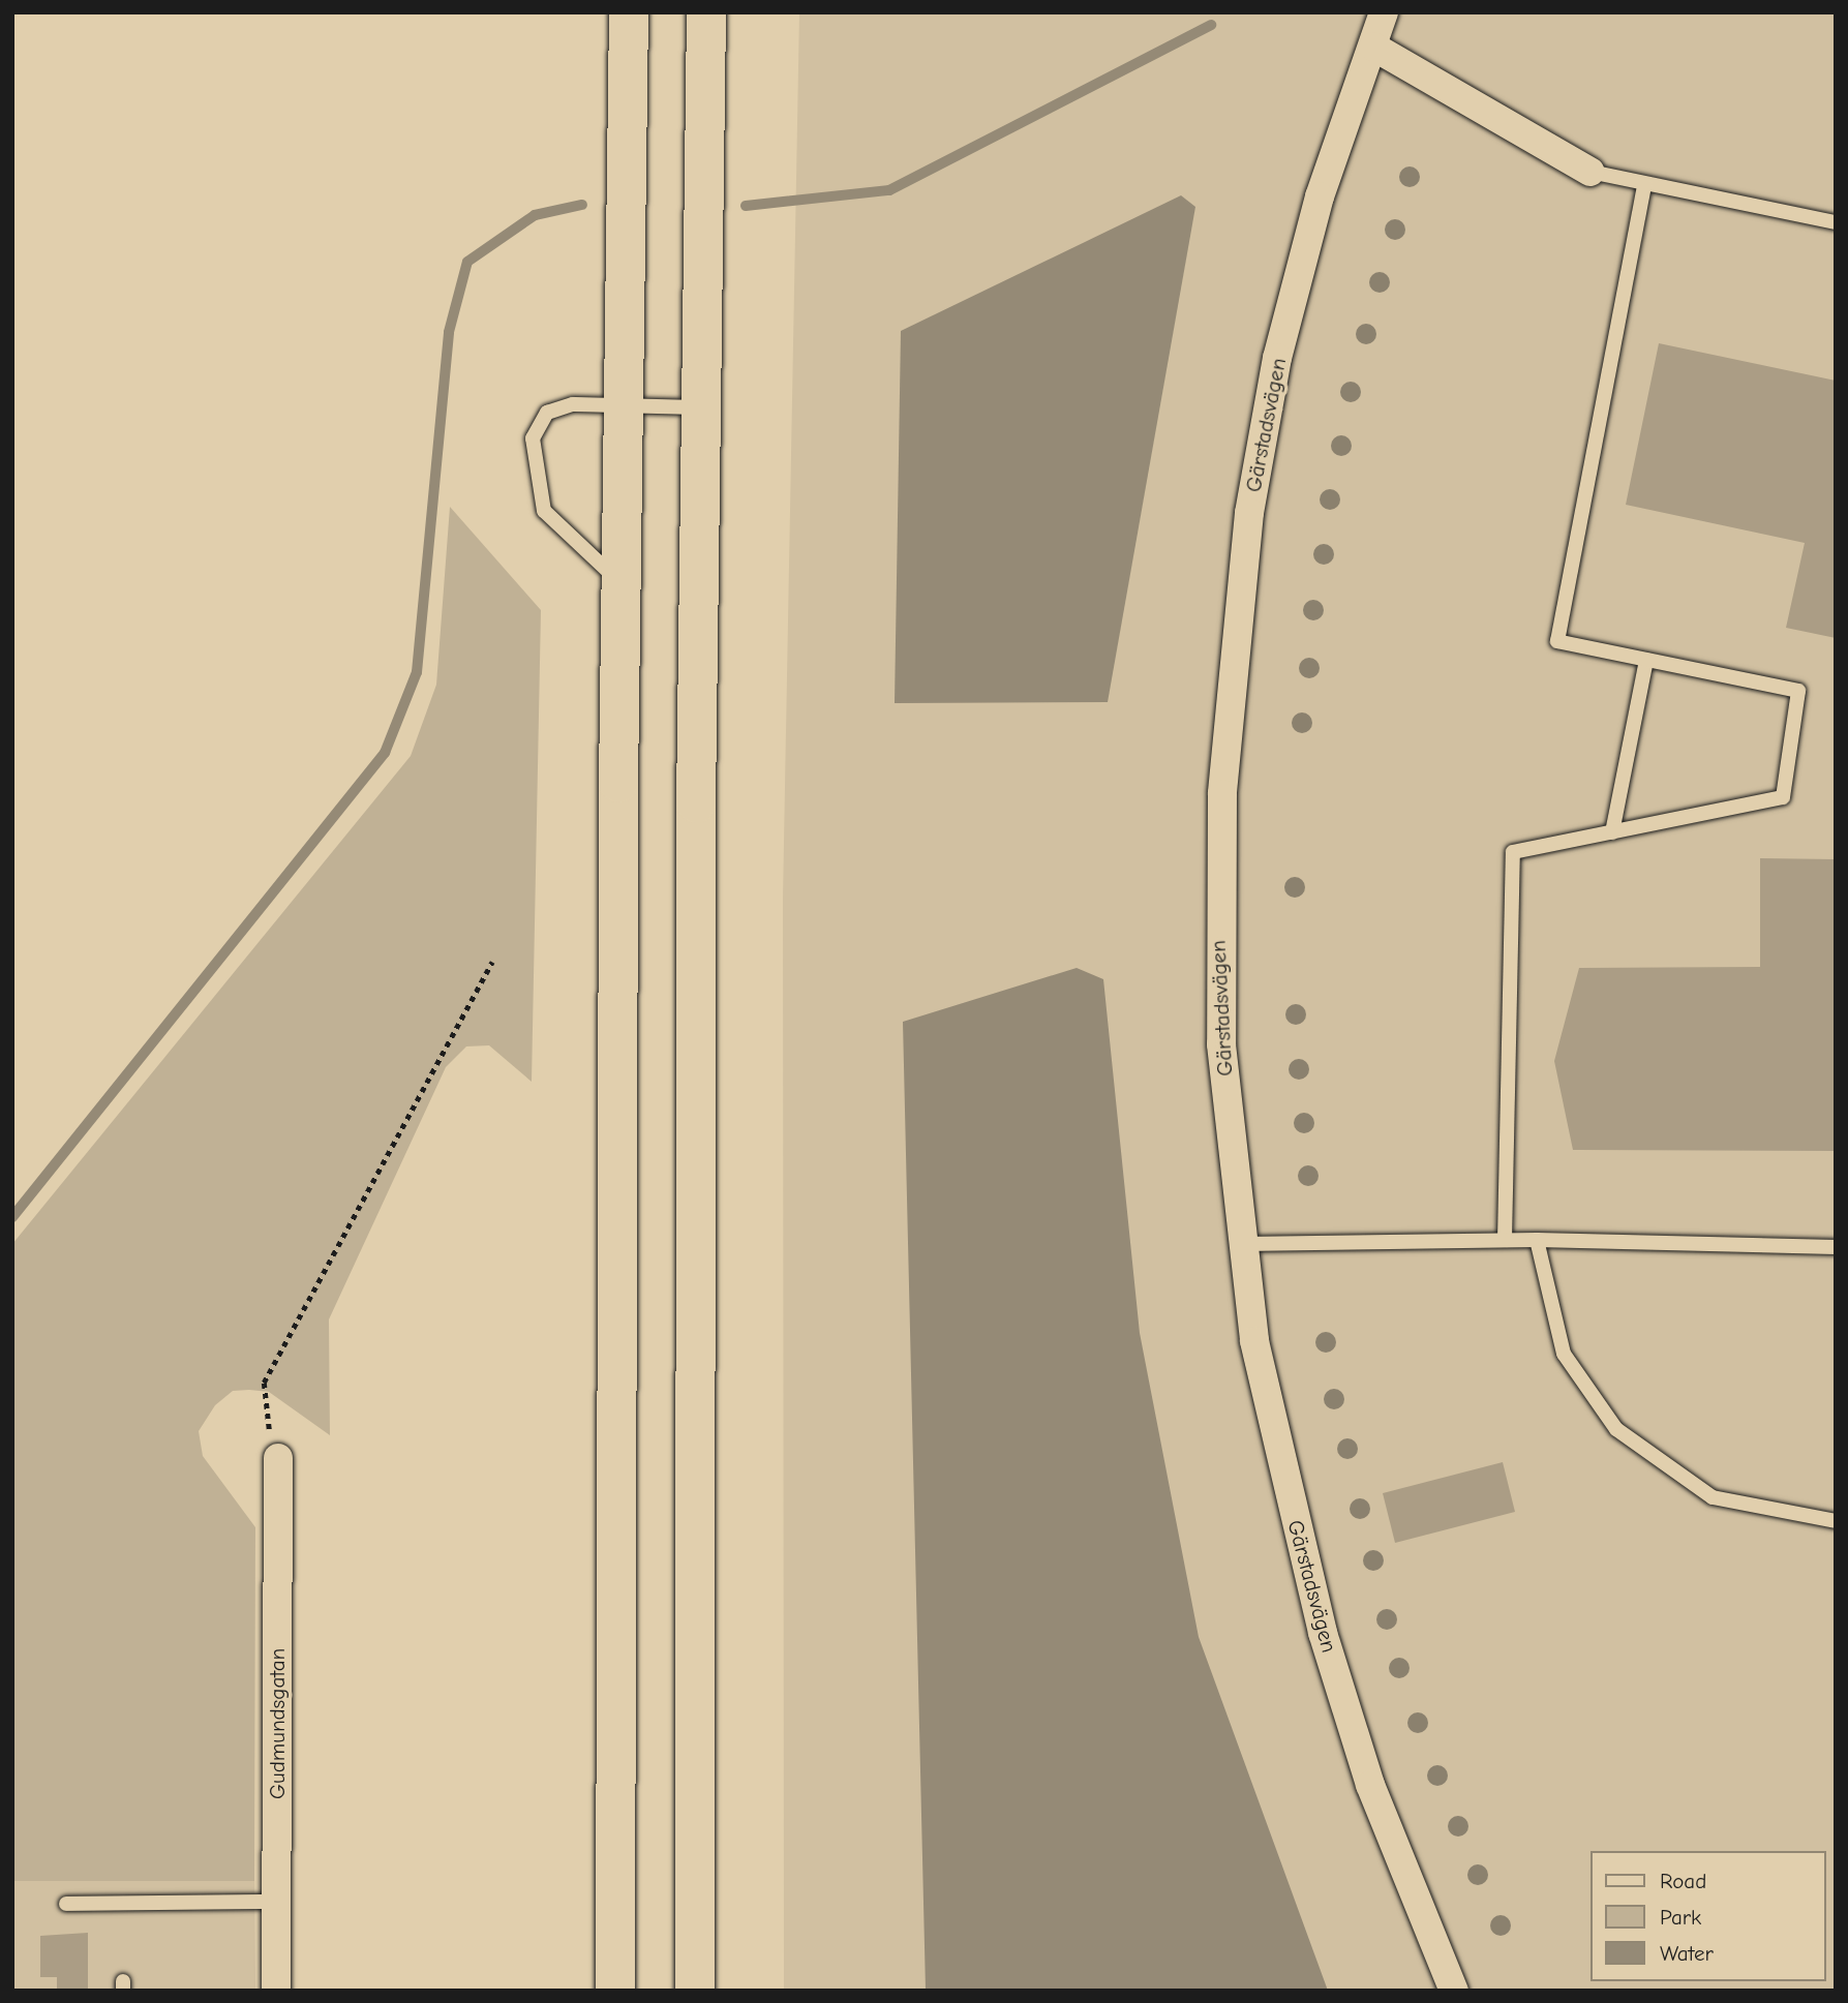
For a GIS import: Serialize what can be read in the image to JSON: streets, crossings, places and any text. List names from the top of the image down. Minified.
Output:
{"streets":{"street":["Gärstadsvägen","Gudmundsgatan"]},"legend":["Road","Park","Water"]}
